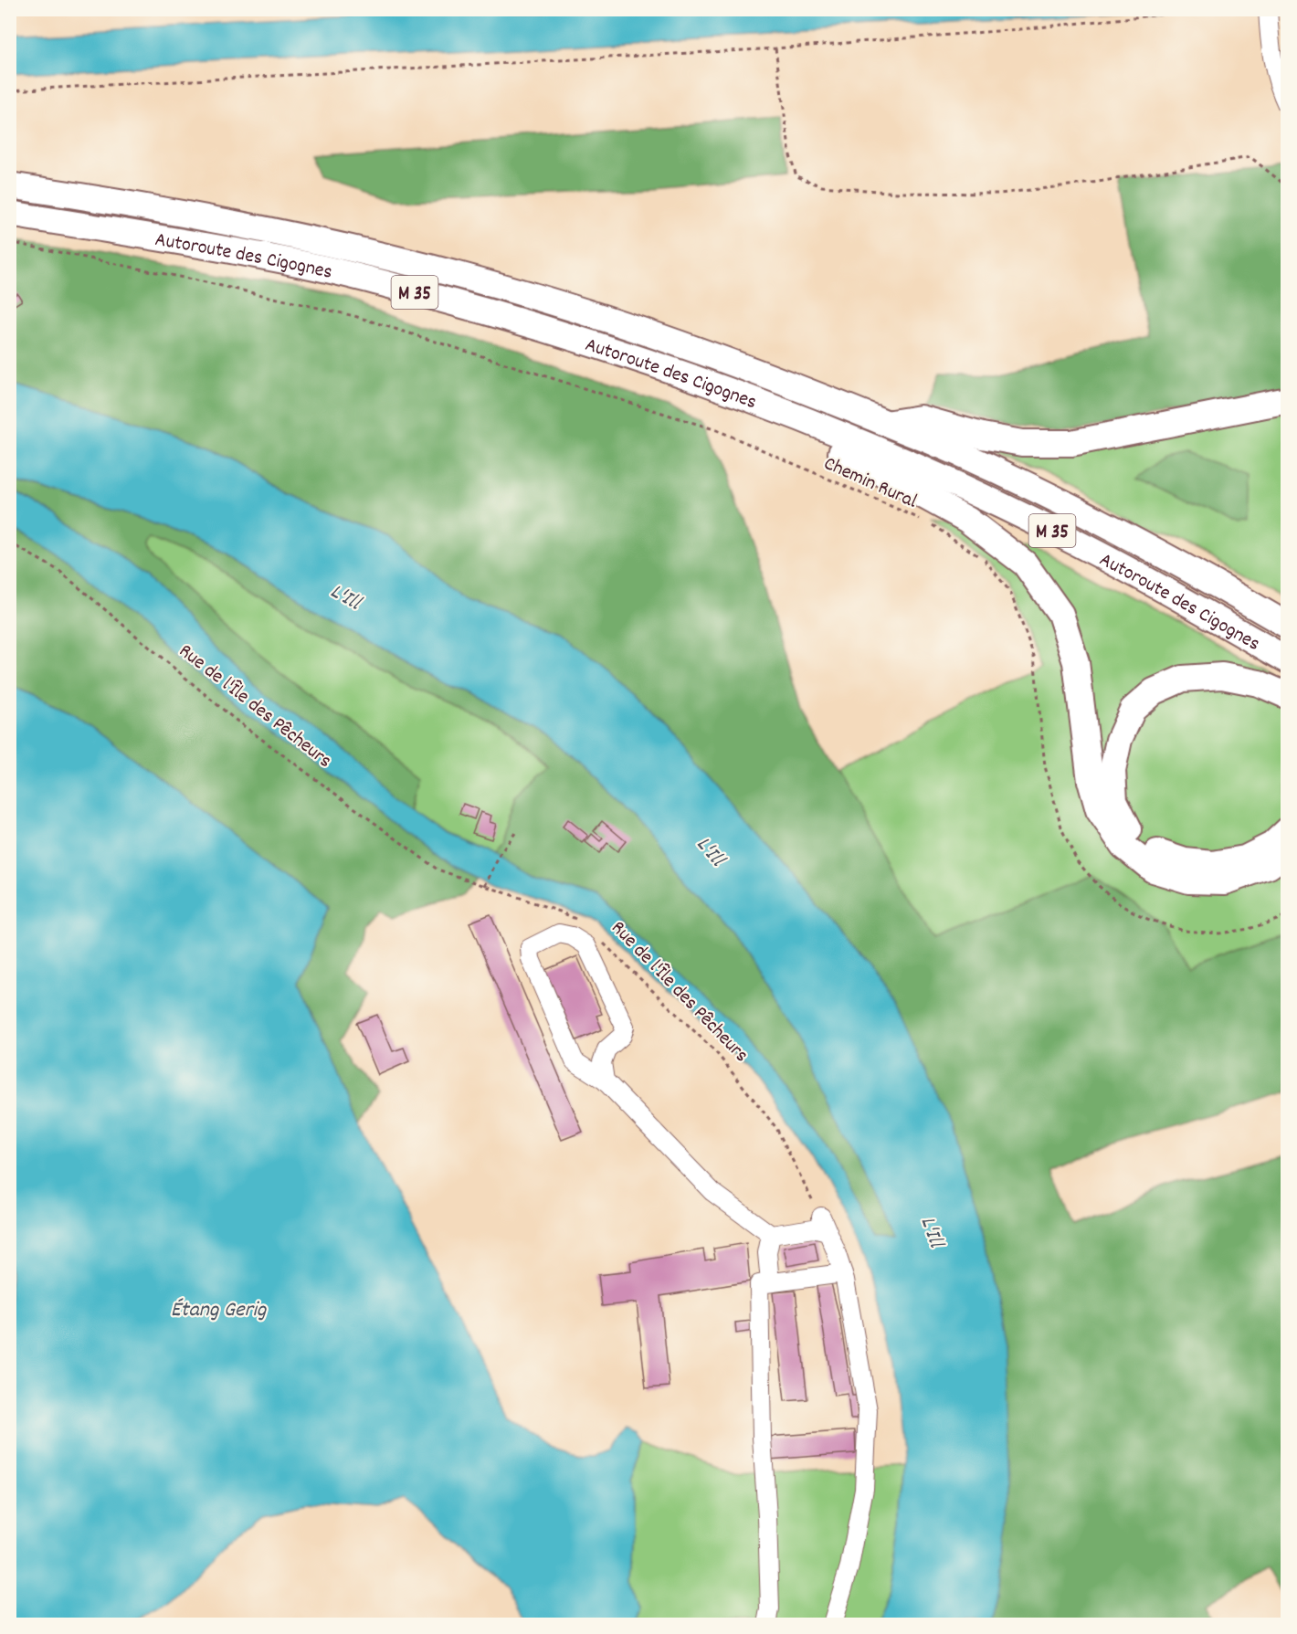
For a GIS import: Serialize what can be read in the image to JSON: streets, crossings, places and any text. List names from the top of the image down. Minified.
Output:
{"streets":{"highway":["Autoroute des Cigognes","M 35"],"path":["Chemin Rural","Rue de l'Île des Pêcheurs"]},"water":["L'Ill","Étang Gerig"]}
